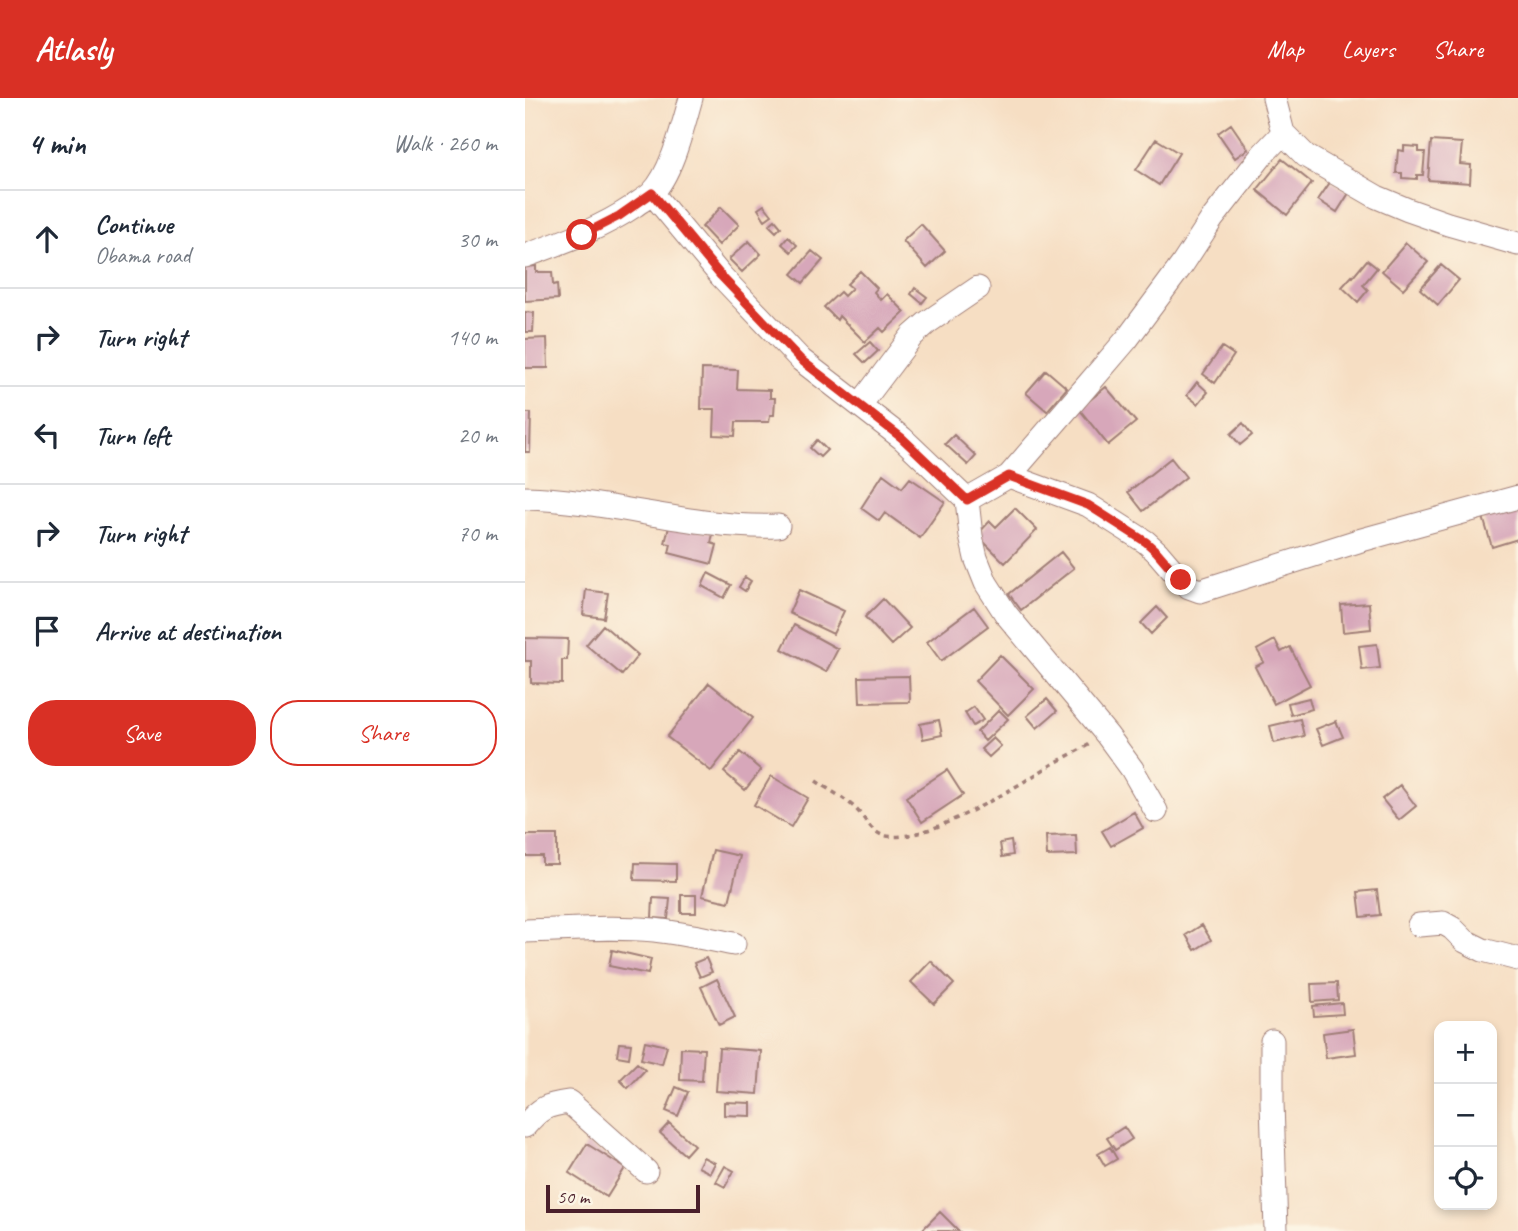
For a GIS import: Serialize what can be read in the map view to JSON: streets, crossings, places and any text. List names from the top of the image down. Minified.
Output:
{"scale_bar":"50 m","page":{"header":"Atlasly","nav":["Map","Layers","Share"],"heading":["4 min","Walk · 260 m"],"list":[["Continue","Obama road","30 m"],["Turn right","140 m"],["Turn left","20 m"],["Turn right","70 m"],"Arrive at destination"],"buttons":["Save","Share"],"map_buttons":["+","−"],"scale":"50 m"}}
